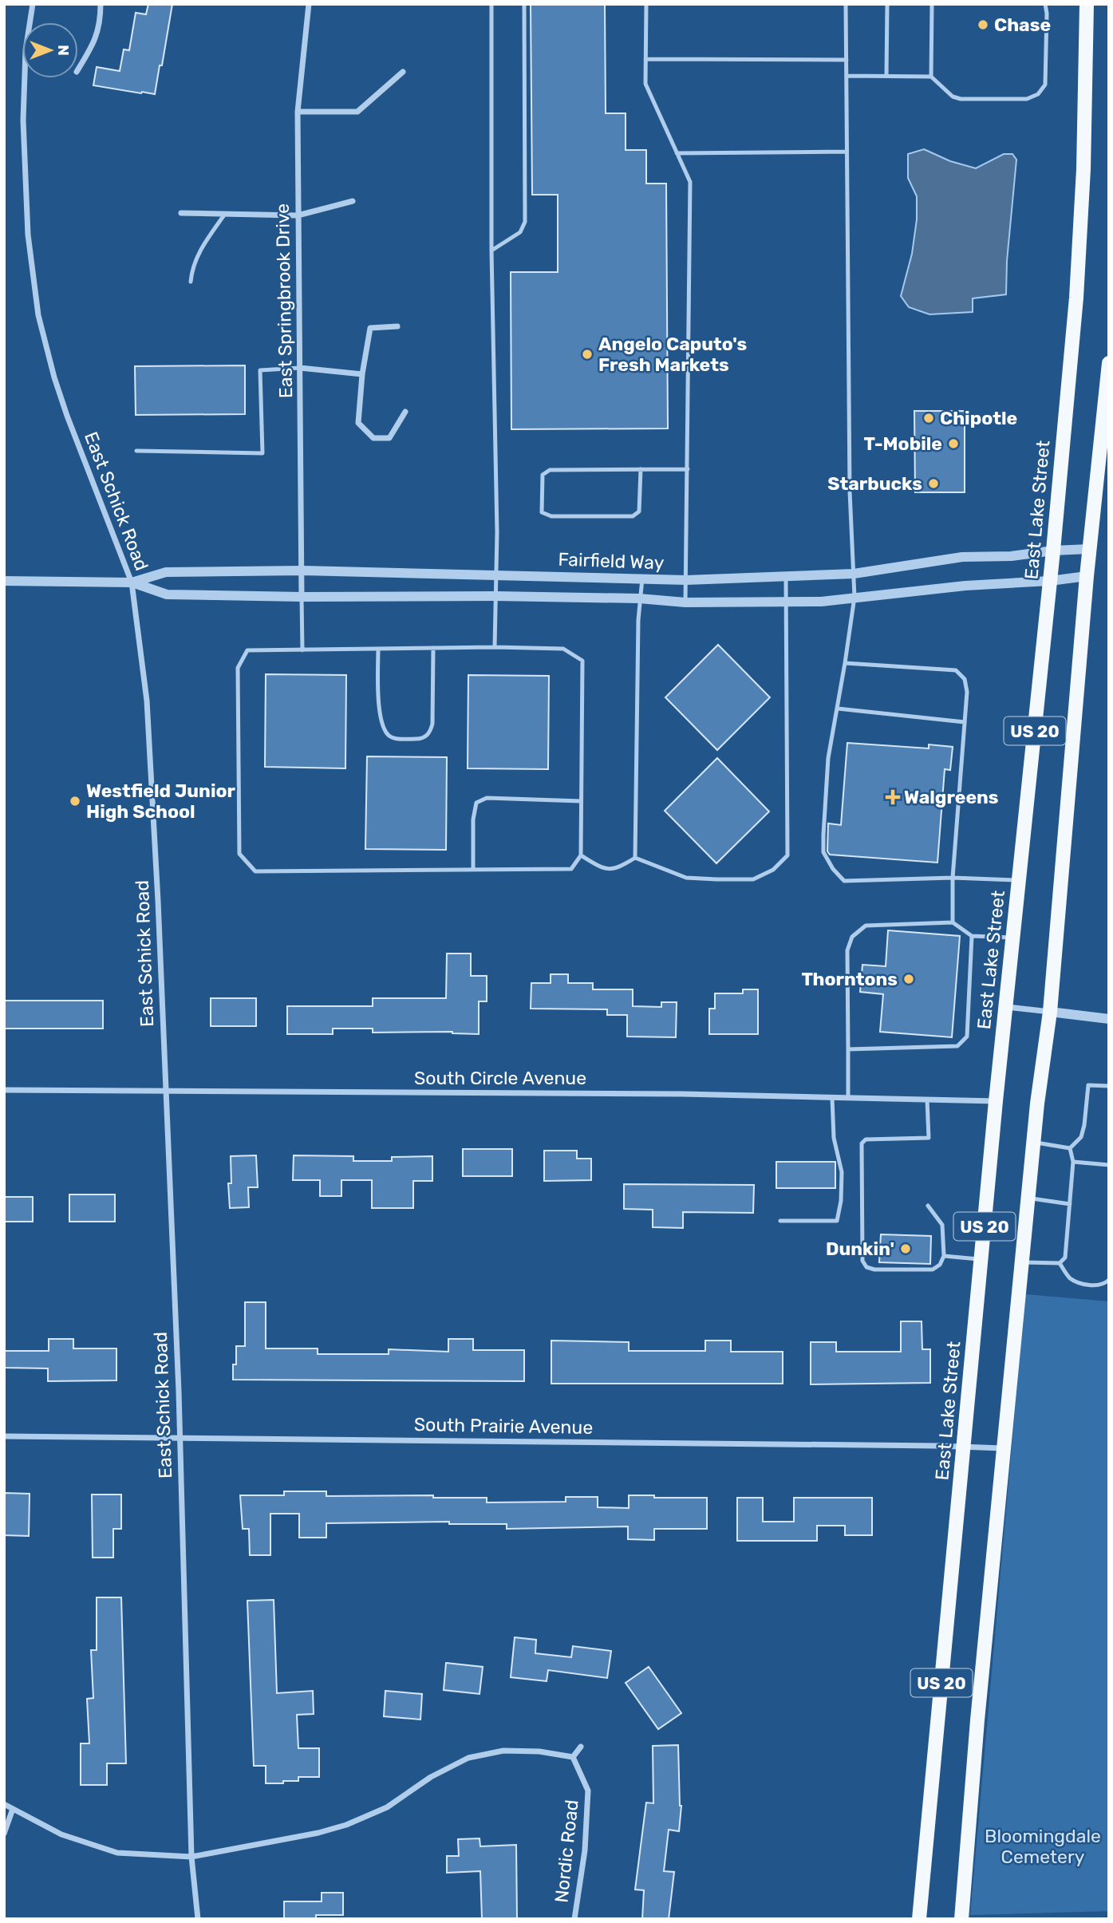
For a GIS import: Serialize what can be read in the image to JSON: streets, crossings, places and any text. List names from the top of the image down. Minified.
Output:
{"streets":{"main road":["East Lake Street","US 20"],"street":["East Springbrook Drive","East Schick Road","Fairfield Way","South Circle Avenue","South Prairie Avenue","Nordic Road"]},"crossings":[["East Springbrook Drive","Fairfield Way"],["East Schick Road","Fairfield Way"],["East Schick Road","South Circle Avenue"],["East Schick Road","South Prairie Avenue"],["East Lake Street","Fairfield Way"],["East Lake Street","South Circle Avenue"],["East Lake Street","South Prairie Avenue"],["Fairfield Way","US 20"],["US 20","South Prairie Avenue"]],"parks":["Bloomingdale Cemetery"],"places":{"other":["Chase","Angelo Caputo's Fresh Markets","Chipotle","T-Mobile","Starbucks","Westfield Junior High School","Thorntons","Dunkin'"],"health":["Walgreens"]},"north":"right"}
